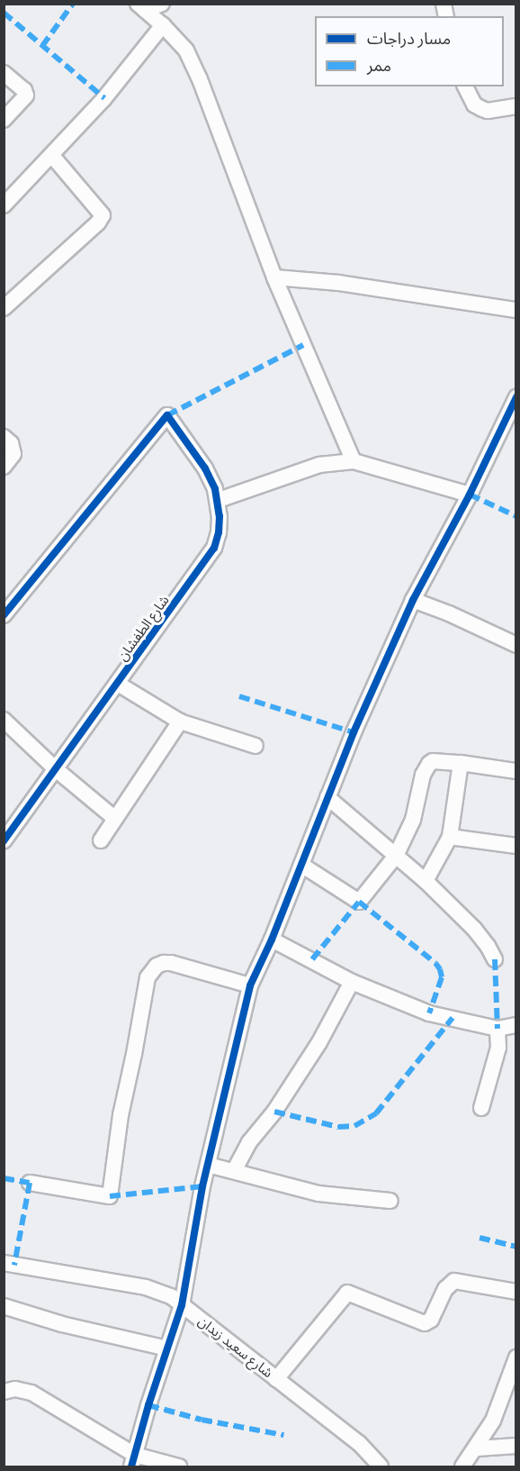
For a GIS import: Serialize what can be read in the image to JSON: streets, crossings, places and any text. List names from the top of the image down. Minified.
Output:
{"streets":{"street":["شارع الطفشان","شارع سعيد زيدان"]},"legend":["مسار دراجات","ممر"]}
